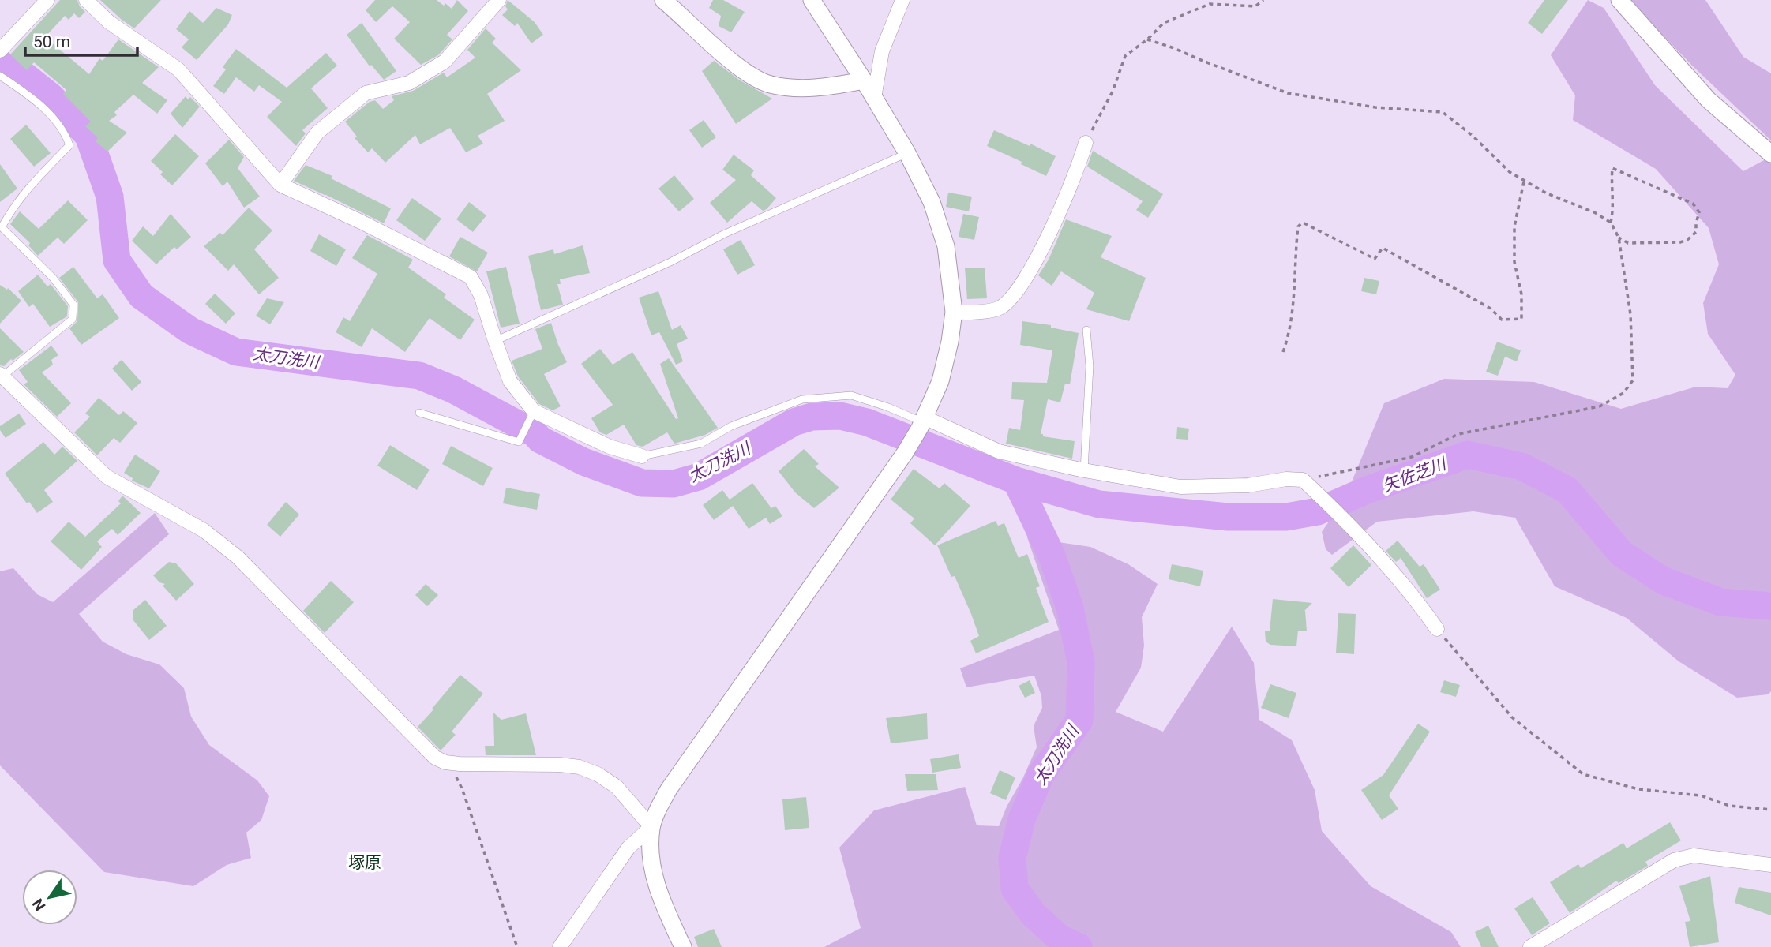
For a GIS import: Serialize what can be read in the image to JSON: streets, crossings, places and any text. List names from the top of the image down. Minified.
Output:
{"districts":["塚原"],"water":["太刀洗川","矢佐芝川"],"scale_bar":"50 m","north":"bottom left"}
